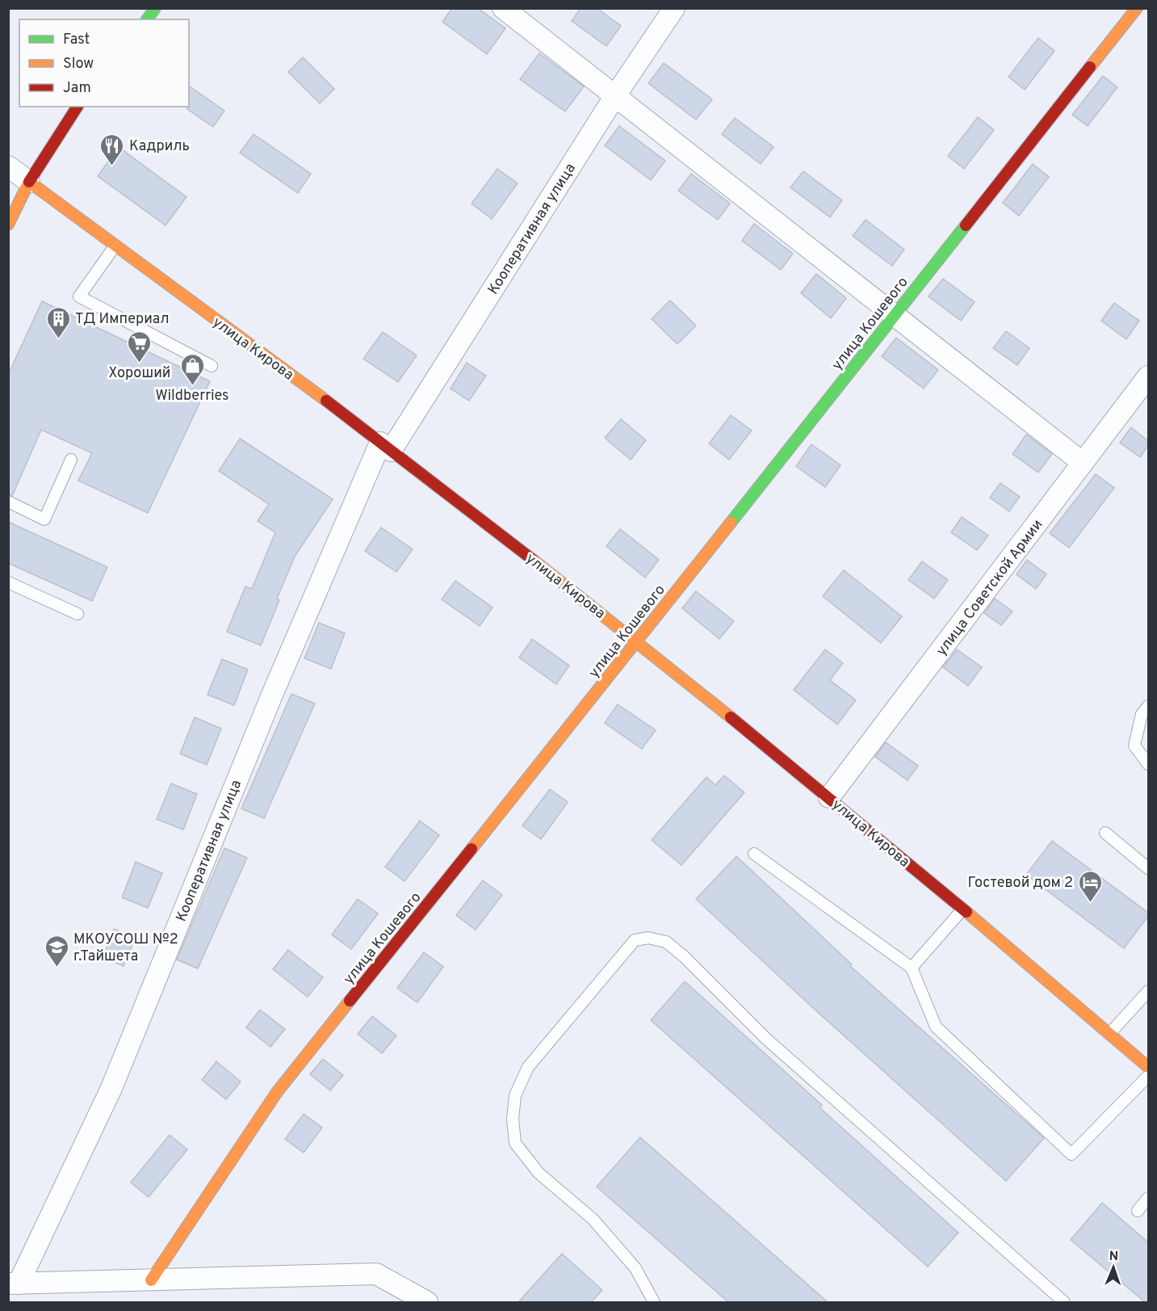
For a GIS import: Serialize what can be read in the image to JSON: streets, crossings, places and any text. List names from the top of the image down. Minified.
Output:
{"streets":{"street":["Кооперативная улица","улица Кошевого","улица Кирова","улица Советской Армии"]},"crossings":[["Кооперативная улица","улица Кирова"],["улица Кошевого","улица Кирова"],["улица Кирова","улица Советской Армии"]],"places":{"restaurant":["Кадриль"],"building":["ТД Империал"],"supermarket":["Хороший"],"shop":["Wildberries"],"hotel":["Гостевой дом 2"],"school or university":["МКОУСОШ №2 г.Тайшета"]},"legend":["Fast","Slow","Jam"],"north":"top"}
